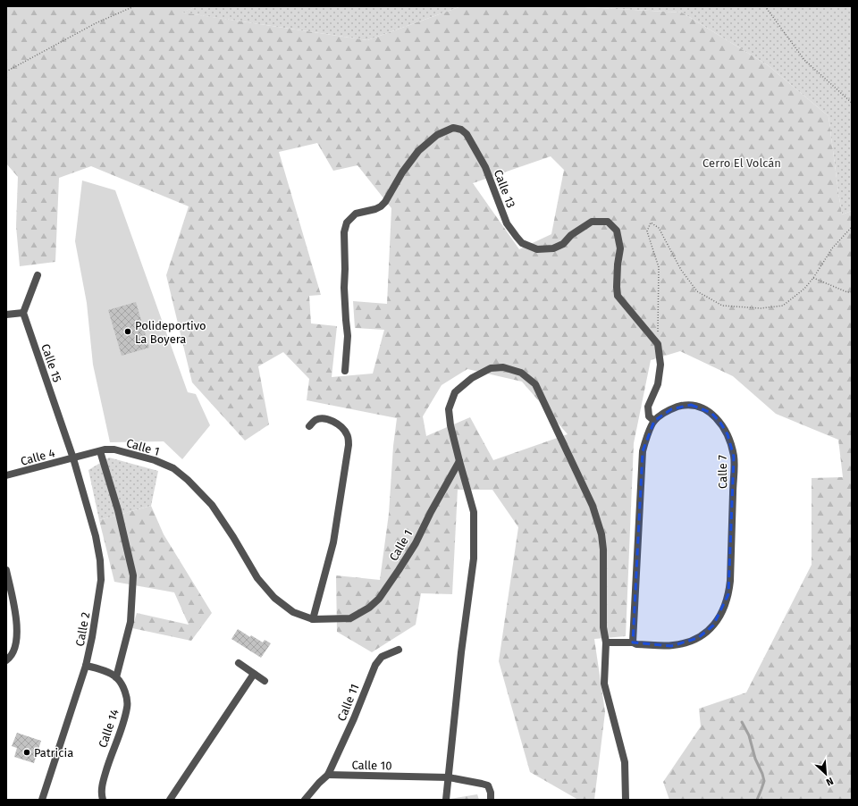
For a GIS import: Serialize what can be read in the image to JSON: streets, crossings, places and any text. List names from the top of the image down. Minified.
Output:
{"streets":{"street":["Calle 13","Calle 15","Calle 1","Calle 4","Calle 7","Calle 2","Calle 11","Calle 14","Calle 10"]},"crossings":[["Calle 15","Calle 1"],["Calle 15","Calle 4"],["Calle 15","Calle 2"],["Calle 1","Calle 4"],["Calle 1","Calle 2"],["Calle 4","Calle 2"],["Calle 11","Calle 10"]],"parks":["Cerro El Volcán"],"places":["Polideportivo La Boyera","Patricia"],"north":"bottom right"}
